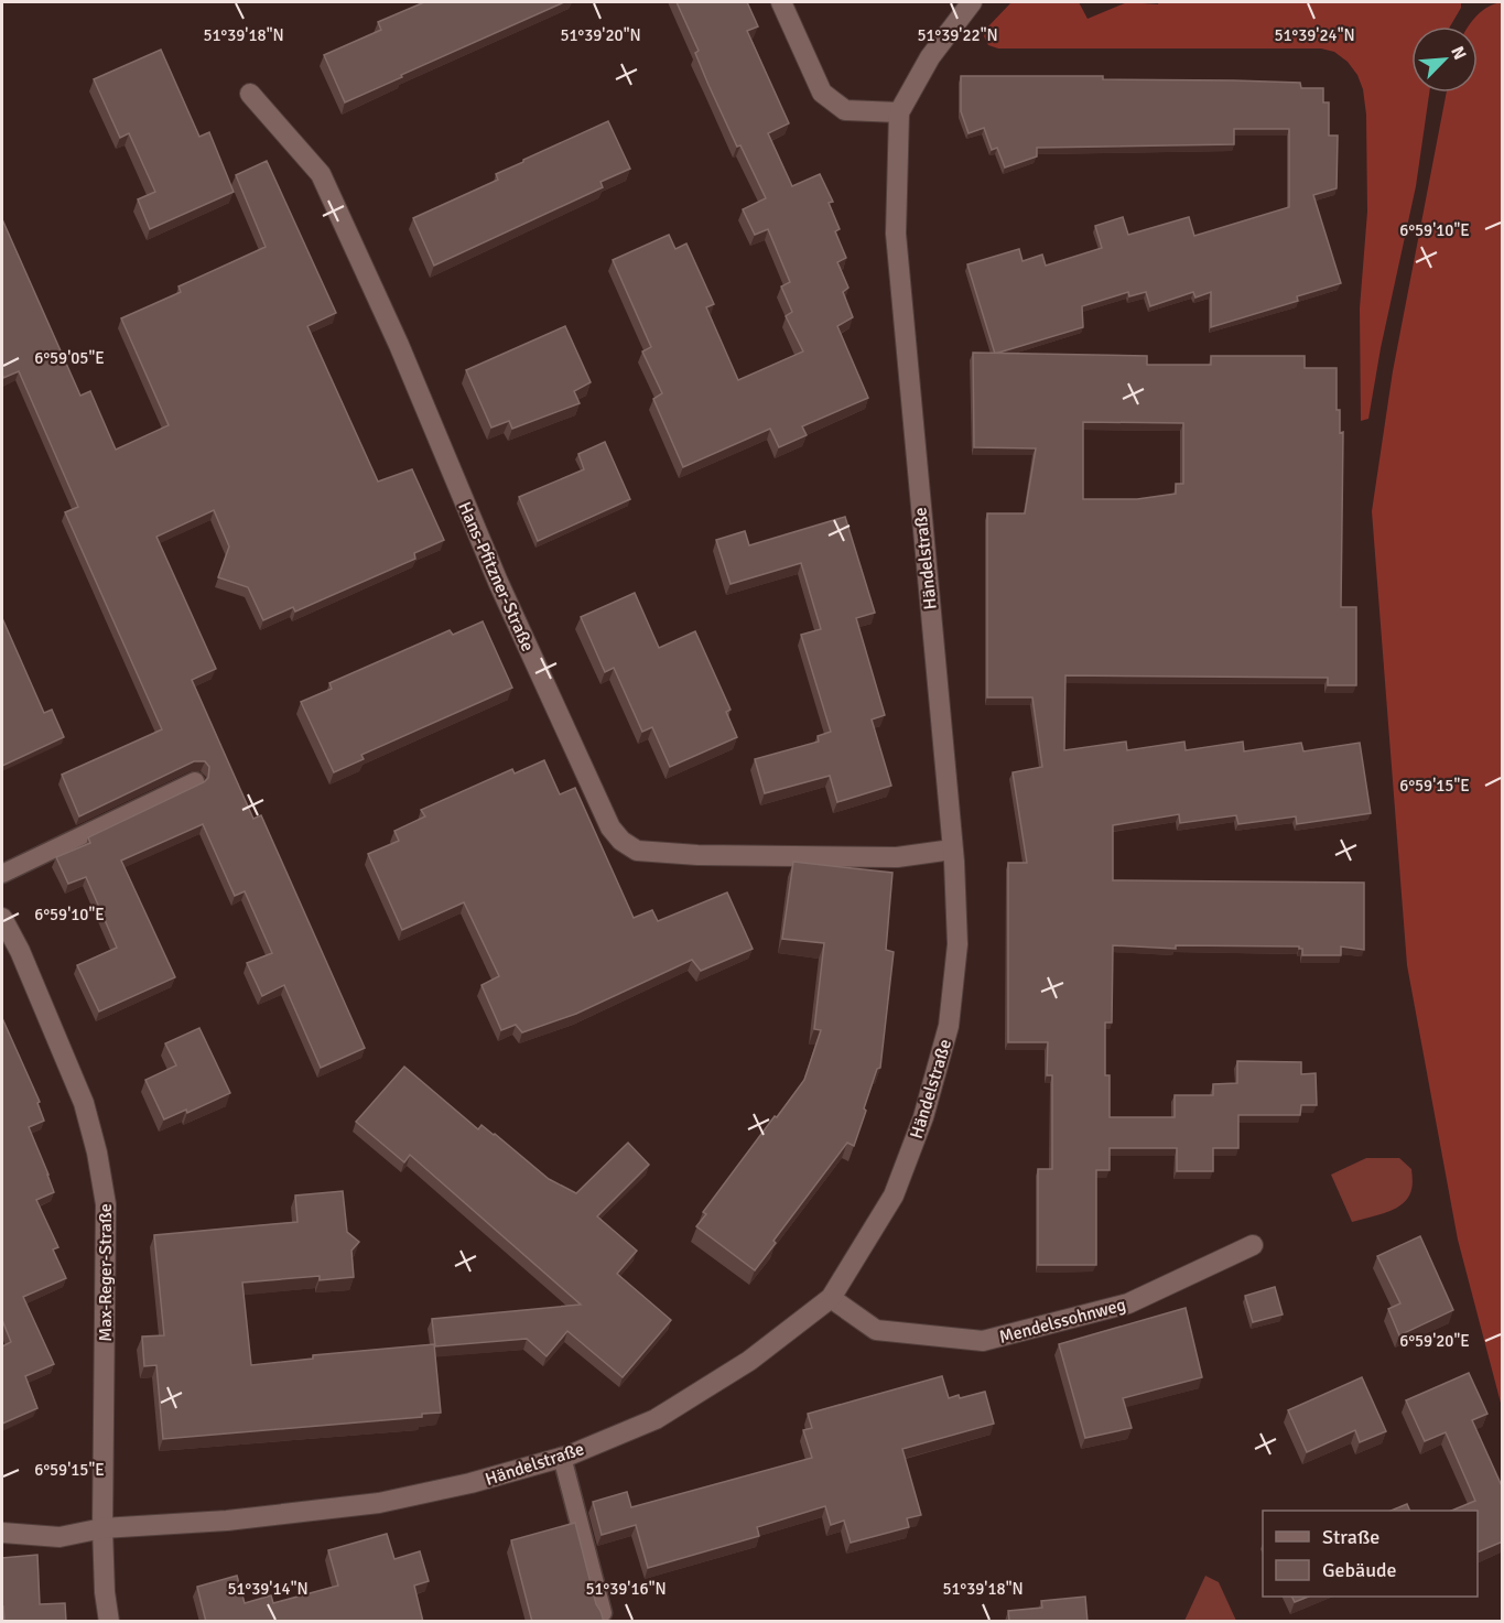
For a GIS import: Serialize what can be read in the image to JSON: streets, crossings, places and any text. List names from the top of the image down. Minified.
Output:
{"streets":{"street":["Händelstraße","Hans-Pfitzner-Straße","Max-Reger-Straße","Mendelssohnweg"]},"crossings":[["Händelstraße","Hans-Pfitzner-Straße"],["Händelstraße","Max-Reger-Straße"],["Händelstraße","Mendelssohnweg"]],"legend":["Straße","Gebäude"],"north":"top right","coordinates":["51°39'18\"N","51°39'20\"N","51°39'22\"N","51°39'24\"N","6°59'10\"E","6°59'05\"E","6°59'15\"E","6°59'20\"E","51°39'16\"N","51°39'14\"N"]}
